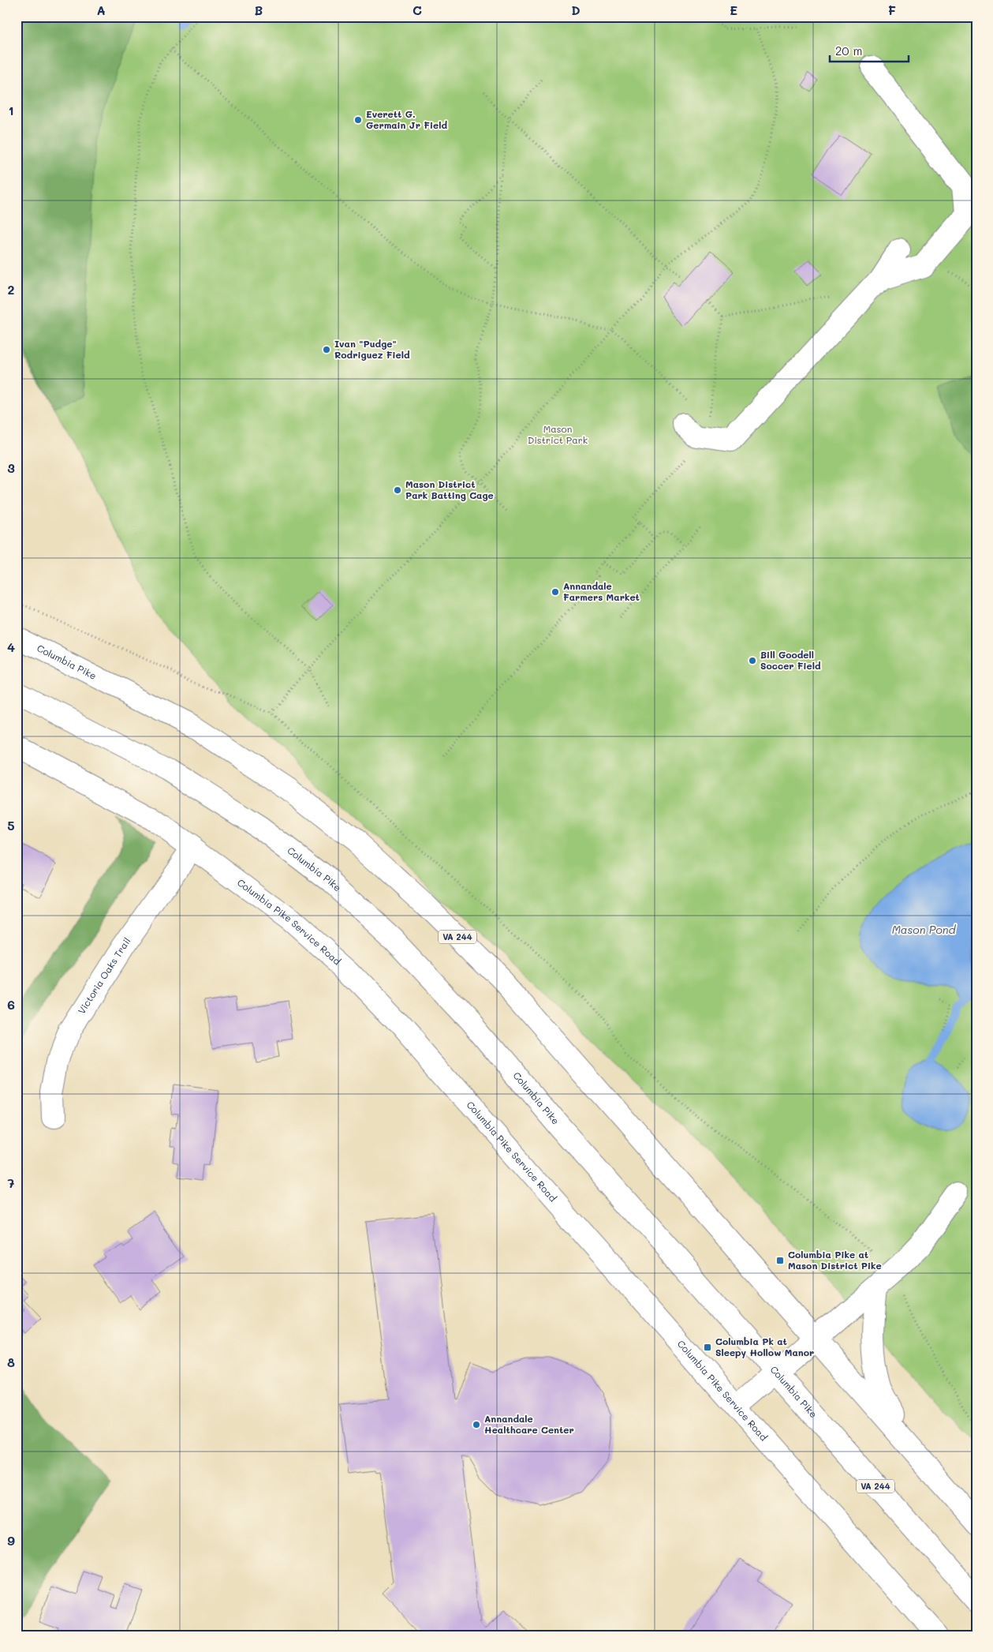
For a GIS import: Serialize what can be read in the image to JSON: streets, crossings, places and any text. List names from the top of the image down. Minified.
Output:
{"streets":{"main road":["Columbia Pike","Columbia Pike Service Road","VA 244","Victoria Oaks Trail"]},"crossings":[["Columbia Pike Service Road","Victoria Oaks Trail"]],"water":["Mason Pond"],"parks":["Mason District Park"],"places":{"other":["Everett G. Germain Jr Field","Ivan \"Pudge\" Rodriguez Field","Mason District Park Batting Cage","Annandale Farmers Market","Bill Goodell Soccer Field","Annandale Healthcare Center"],"transit":["Columbia Pike at Mason District Pike","Columbia Pk at Sleepy Hollow Manor"]},"scale_bar":"20 m","grid":{"columns":["A","B","C","D","E","F"],"rows":["1","2","3","4","5","6","7","8","9"]}}
